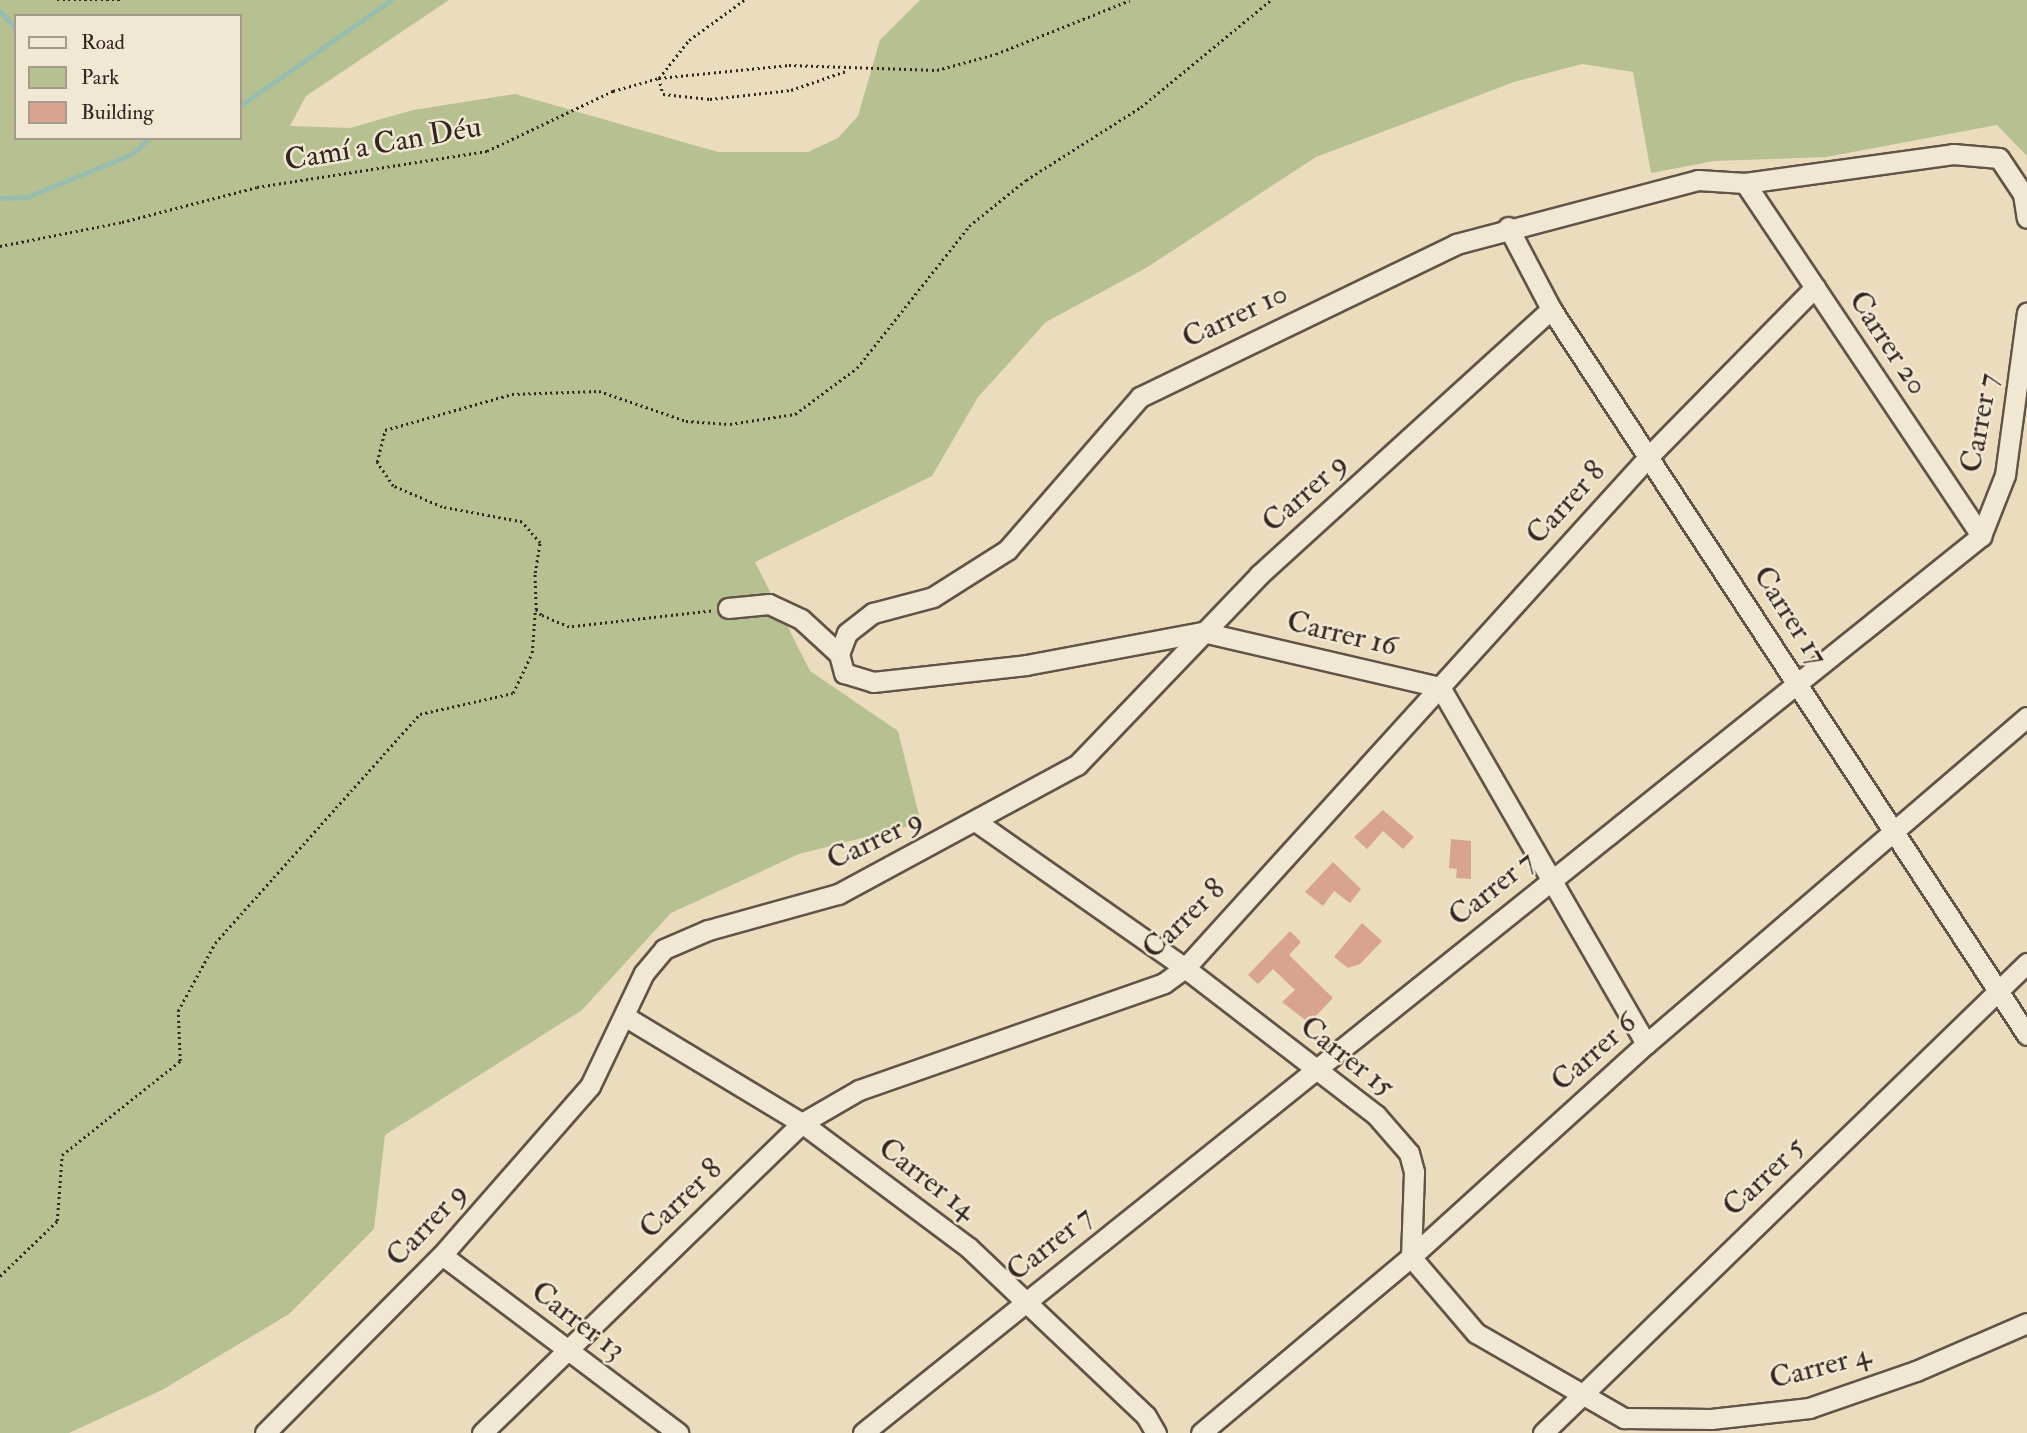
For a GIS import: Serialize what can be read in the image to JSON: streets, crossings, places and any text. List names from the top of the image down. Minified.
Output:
{"streets":{"street":["Carrer 10","Carrer 20","Carrer 7","Carrer 9","Carrer 8","Carrer 17","Carrer 16","Carrer 6","Carrer 15","Carrer 5","Carrer 14","Carrer 13","Carrer 4"],"path":["Camí a Can Déu"]},"crossings":[["Carrer 10","Carrer 20"],["Carrer 10","Carrer 17"],["Carrer 10","Carrer 16"],["Carrer 20","Carrer 7"],["Carrer 20","Carrer 8"],["Carrer 7","Carrer 17"],["Carrer 7","Carrer 15"],["Carrer 7","Carrer 14"],["Carrer 9","Carrer 17"],["Carrer 9","Carrer 16"],["Carrer 9","Carrer 15"],["Carrer 9","Carrer 14"],["Carrer 9","Carrer 13"],["Carrer 8","Carrer 17"],["Carrer 8","Carrer 16"],["Carrer 8","Carrer 15"],["Carrer 8","Carrer 14"],["Carrer 8","Carrer 13"],["Carrer 17","Carrer 6"],["Carrer 17","Carrer 5"],["Carrer 6","Carrer 15"],["Carrer 5","Carrer 4"]],"legend":["Road","Park","Building"]}
